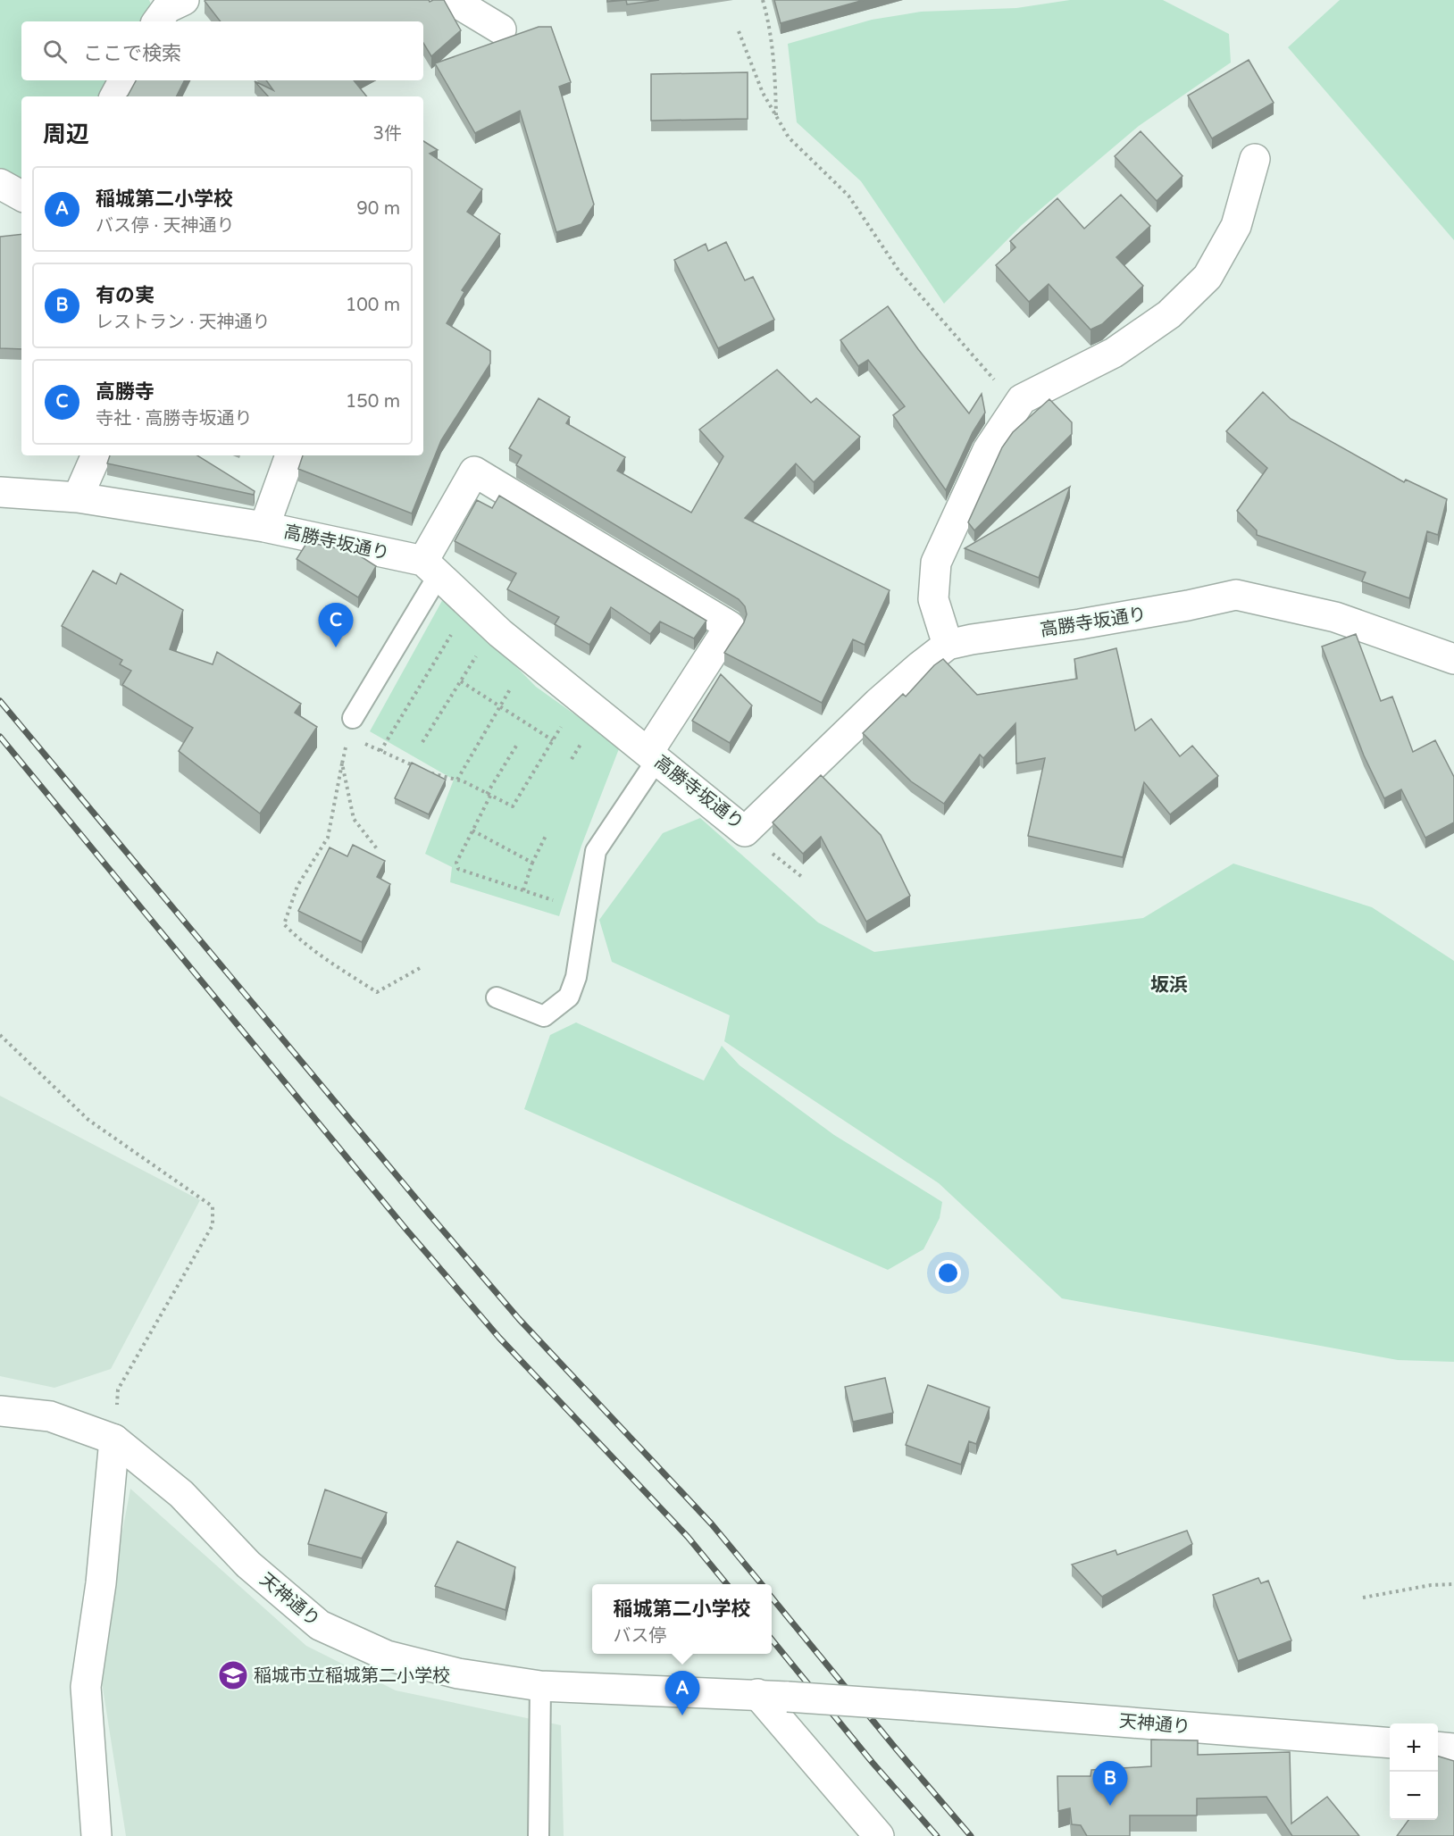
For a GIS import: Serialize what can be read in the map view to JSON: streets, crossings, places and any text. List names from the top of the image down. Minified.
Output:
{"streets":{"street":["高勝寺坂通り","天神通り"]},"districts":["坂浜"],"places":{"school or university":["稲城市立稲城第二小学校"]},"page":{"search":"ここで検索","heading":["周辺","3件"],"list":[{"mark":"A","name":"稲城第二小学校","note":"バス停 · 天神通り","value":"90 m"},{"mark":"B","name":"有の実","note":"レストラン · 天神通り","value":"100 m"},{"mark":"C","name":"高勝寺","note":"寺社 · 高勝寺坂通り","value":"150 m"}],"pins":["C","A","B"],"popup":["稲城第二小学校","バス停"],"map_buttons":["+","−"]}}
